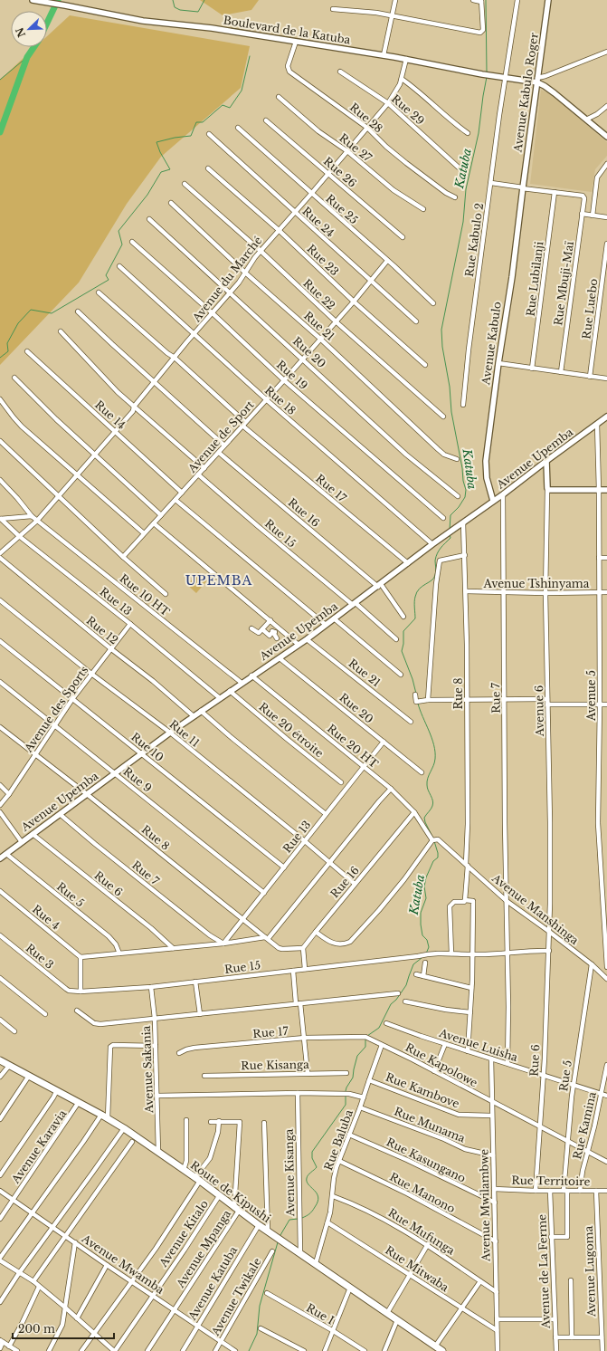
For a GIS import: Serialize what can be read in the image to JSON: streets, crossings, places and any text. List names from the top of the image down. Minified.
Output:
{"streets":{"highway":["Route de Kipushi"],"street":["Boulevard de la Katuba","Avenue Kabulo Roger","Rue 29","Rue 28","Rue 27","Rue 26","Rue 25","Rue 24","Rue Kabulo 2","Rue 23","Avenue du Marché","Rue Lubilanji","Rue Mbuji-Maï","Rue 22","Rue Luebo","Rue 21","Avenue Kabulo","Rue 20","Rue 19","Rue 18","Rue 14","Avenue de Sport","Avenue Upemba","Rue 17","Rue 16","Rue 15","Avenue Tshinyama","Rue 10 HT","Rue 13","Rue 12","Rue 8","Avenue 5","Rue 7","Avenue des Sports","Avenue 6","Rue 20 étroite","Rue 11","Rue 20 HT","Rue 10","Rue 9","Rue 6","Rue 5","Avenue Manshinga","Rue 4","Rue 3","Avenue Luisha","Rue Kisanga","Rue Kapolowe","Avenue Sakania","Rue Kambove","Rue Munama","Rue Kamina","Rue Baluba","Avenue Karavia","Rue Kasungano","Avenue Kisanga","Rue Territoire","Rue Manono","Avenue Mwilambwe","Rue Mufunga","Avenue Kitalo","Avenue Mpanga","Avenue Mwamba","Rue Mitwaba","Avenue de La Ferme","Avenue Lugoma","Avenue Katuba","Avenue Twikale","Rue I"]},"crossings":[["Boulevard de la Katuba","Avenue Kabulo Roger"],["Boulevard de la Katuba","Rue 28"],["Boulevard de la Katuba","Rue Kabulo 2"],["Boulevard de la Katuba","Avenue du Marché"],["Avenue Kabulo Roger","Avenue Kabulo"],["Rue 29","Avenue du Marché"],["Rue 28","Avenue du Marché"],["Rue 27","Avenue du Marché"],["Rue 26","Avenue du Marché"],["Rue 25","Avenue du Marché"],["Rue 25","Avenue de Sport"],["Rue 24","Avenue du Marché"],["Rue 24","Avenue de Sport"],["Rue 23","Avenue du Marché"],["Rue 23","Avenue de Sport"],["Avenue du Marché","Rue 22"],["Avenue du Marché","Rue 21"],["Avenue du Marché","Rue 20"],["Avenue du Marché","Rue 19"],["Avenue du Marché","Rue 18"],["Avenue du Marché","Rue 14"],["Avenue du Marché","Rue 17"],["Avenue du Marché","Rue 10 HT"],["Avenue du Marché","Rue 13"],["Rue Lubilanji","Rue Mbuji-Maï"],["Rue 22","Avenue de Sport"],["Rue 21","Avenue de Sport"],["Rue 21","Avenue Upemba"],["Avenue Kabulo","Avenue Upemba"],["Rue 20","Avenue de Sport"],["Rue 20","Avenue Upemba"],["Rue 20","Rue 13"],["Rue 19","Avenue de Sport"],["Rue 18","Avenue de Sport"],["Rue 18","Avenue Upemba"],["Rue 14","Avenue de Sport"],["Avenue de Sport","Rue 17"],["Avenue de Sport","Rue 16"],["Avenue de Sport","Rue 15"],["Avenue Upemba","Rue 17"],["Avenue Upemba","Rue 16"],["Avenue Upemba","Rue 15"],["Avenue Upemba","Rue 10 HT"],["Avenue Upemba","Rue 13"],["Avenue Upemba","Rue 12"],["Avenue Upemba","Rue 8"],["Avenue Upemba","Avenue 5"],["Avenue Upemba","Rue 7"],["Avenue Upemba","Rue 20 étroite"],["Avenue Upemba","Rue 11"],["Avenue Upemba","Rue 20 HT"],["Avenue Upemba","Rue 10"],["Avenue Upemba","Rue 9"],["Avenue Upemba","Rue 6"],["Avenue Upemba","Rue 5"],["Rue 17","Rue Kapolowe"],["Rue 17","Rue Baluba"],["Rue 16","Rue 8"],["Rue 16","Rue 11"],["Rue 16","Rue 20 HT"],["Rue 15","Rue 7"],["Rue 15","Rue 6"],["Rue 15","Rue 3"],["Rue 15","Avenue Sakania"],["Avenue Tshinyama","Rue 8"],["Avenue Tshinyama","Avenue 5"],["Avenue Tshinyama","Rue 7"],["Avenue Tshinyama","Avenue 6"],["Rue 13","Rue 8"],["Rue 13","Rue 7"],["Rue 13","Avenue des Sports"],["Rue 13","Rue 11"],["Rue 13","Rue 20 HT"],["Rue 13","Rue 10"],["Rue 13","Rue 9"],["Rue 12","Avenue des Sports"],["Rue 8","Avenue des Sports"],["Rue 8","Avenue Manshinga"],["Rue 7","Avenue Manshinga"],["Rue 7","Avenue Luisha"],["Avenue des Sports","Rue 11"],["Avenue des Sports","Rue 10"],["Avenue des Sports","Rue 9"],["Avenue 6","Rue 6"],["Avenue 6","Avenue Manshinga"],["Rue 20 HT","Avenue Manshinga"],["Rue 6","Avenue Manshinga"],["Rue 6","Avenue Luisha"],["Rue 6","Rue Kapolowe"],["Rue 6","Rue Territoire"],["Rue 5","Avenue Manshinga"],["Rue 5","Avenue Luisha"],["Rue 5","Rue Kapolowe"],["Rue 5","Rue Territoire"],["Rue 5","Avenue de La Ferme"],["Avenue Luisha","Rue Kamina"],["Avenue Luisha","Avenue Mwilambwe"],["Rue Kapolowe","Rue Kamina"],["Rue Kapolowe","Rue Baluba"],["Rue Kapolowe","Avenue Mwilambwe"],["Avenue Sakania","Route de Kipushi"],["Rue Kambove","Rue Baluba"],["Rue Kambove","Avenue Mwilambwe"],["Rue Munama","Rue Baluba"],["Rue Munama","Avenue Mwilambwe"],["Rue Kamina","Rue Territoire"],["Rue Baluba","Rue Kasungano"],["Rue Baluba","Route de Kipushi"],["Rue Baluba","Rue Manono"],["Rue Baluba","Rue Mufunga"],["Rue Baluba","Rue Mitwaba"],["Avenue Karavia","Route de Kipushi"],["Avenue Karavia","Avenue Mwamba"],["Rue Kasungano","Avenue Mwilambwe"],["Avenue Kisanga","Route de Kipushi"],["Rue Territoire","Avenue Mwilambwe"],["Rue Territoire","Avenue de La Ferme"],["Rue Territoire","Avenue Lugoma"],["Route de Kipushi","Avenue Kitalo"],["Route de Kipushi","Avenue Mpanga"],["Route de Kipushi","Avenue Katuba"],["Rue Manono","Avenue Mwilambwe"],["Avenue Mwilambwe","Rue Mufunga"],["Avenue Mwilambwe","Rue Mitwaba"],["Avenue Kitalo","Avenue Mwamba"],["Avenue Mpanga","Avenue Mwamba"],["Avenue Mwamba","Avenue Katuba"],["Avenue Mwamba","Avenue Twikale"]],"districts":["UPEMBA"],"water":["Katuba"],"scale_bar":"200 m","north":"bottom left"}
